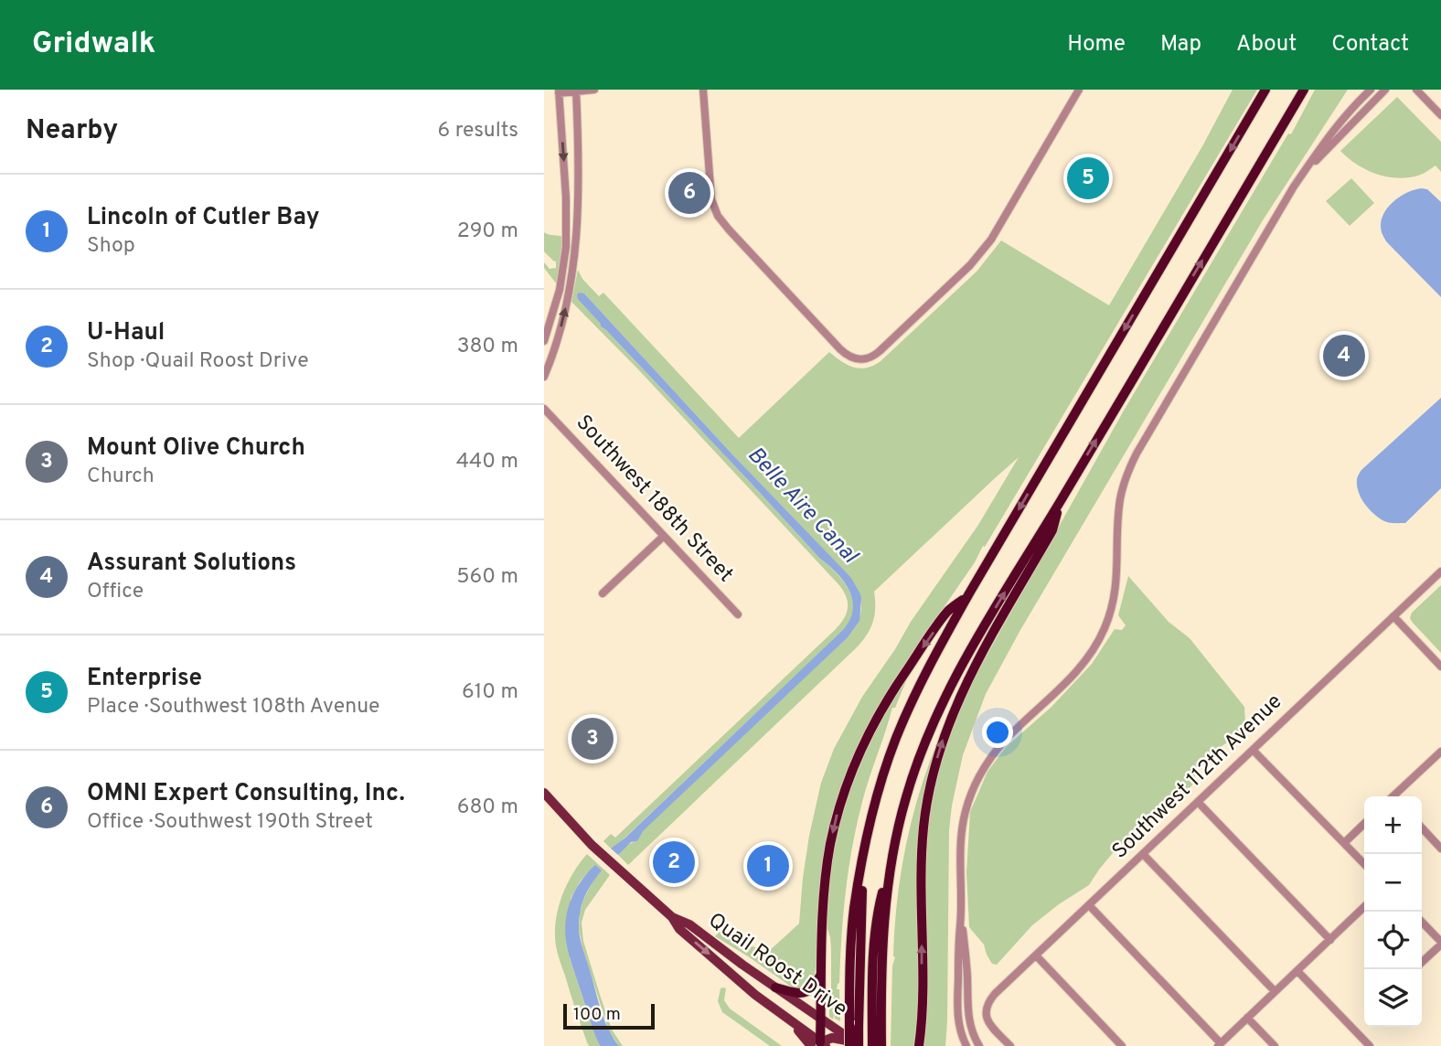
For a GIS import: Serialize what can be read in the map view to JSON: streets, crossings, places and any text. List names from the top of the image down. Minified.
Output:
{"streets":{"main road":["Quail Roost Drive"],"street":["Southwest 188th Street","Southwest 112th Avenue"]},"water":["Belle Aire Canal"],"scale_bar":"100 m","page":{"header":"Gridwalk","nav":["Home","Map","About","Contact"],"heading":["Nearby","6 results"],"pins":["5","6","4","3","2","1"],"list":[{"mark":"1","name":"Lincoln of Cutler Bay","note":"Shop","value":"290 m"},{"mark":"2","name":"U-Haul","note":"Shop · Quail Roost Drive","value":"380 m"},{"mark":"3","name":"Mount Olive Church","note":"Church","value":"440 m"},{"mark":"4","name":"Assurant Solutions","note":"Office","value":"560 m"},{"mark":"5","name":"Enterprise","note":"Place · Southwest 108th Avenue","value":"610 m"},{"mark":"6","name":"OMNI Expert Consulting, Inc.","note":"Office · Southwest 190th Street","value":"680 m"}],"map_buttons":["+","−"],"scale":"100 m"}}
